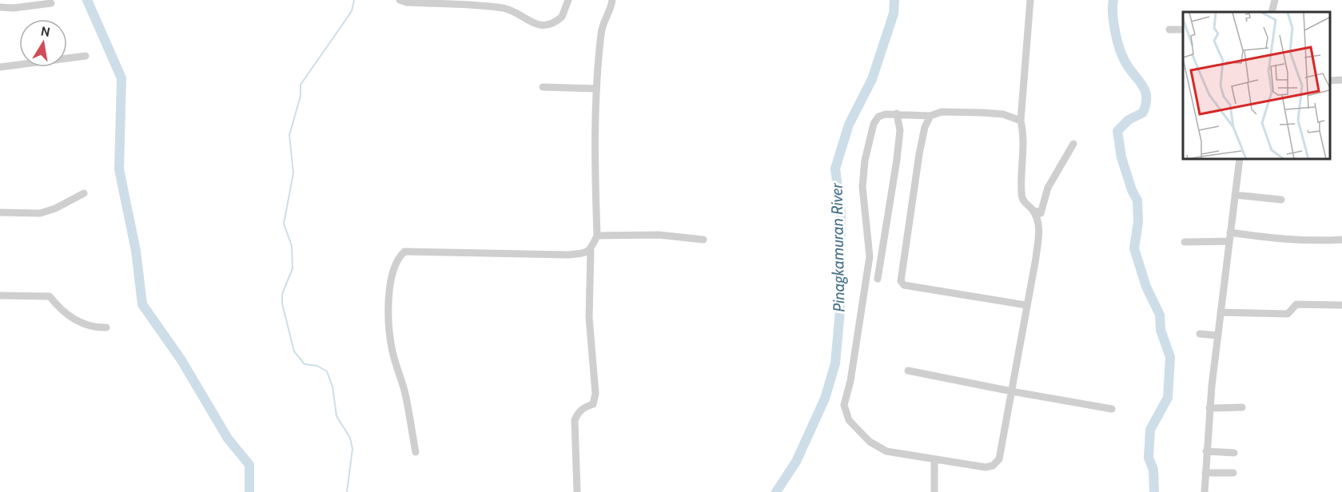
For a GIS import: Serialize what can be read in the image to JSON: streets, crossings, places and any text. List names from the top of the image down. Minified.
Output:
{"water":["Pinagkamuran River"],"north":"top"}
